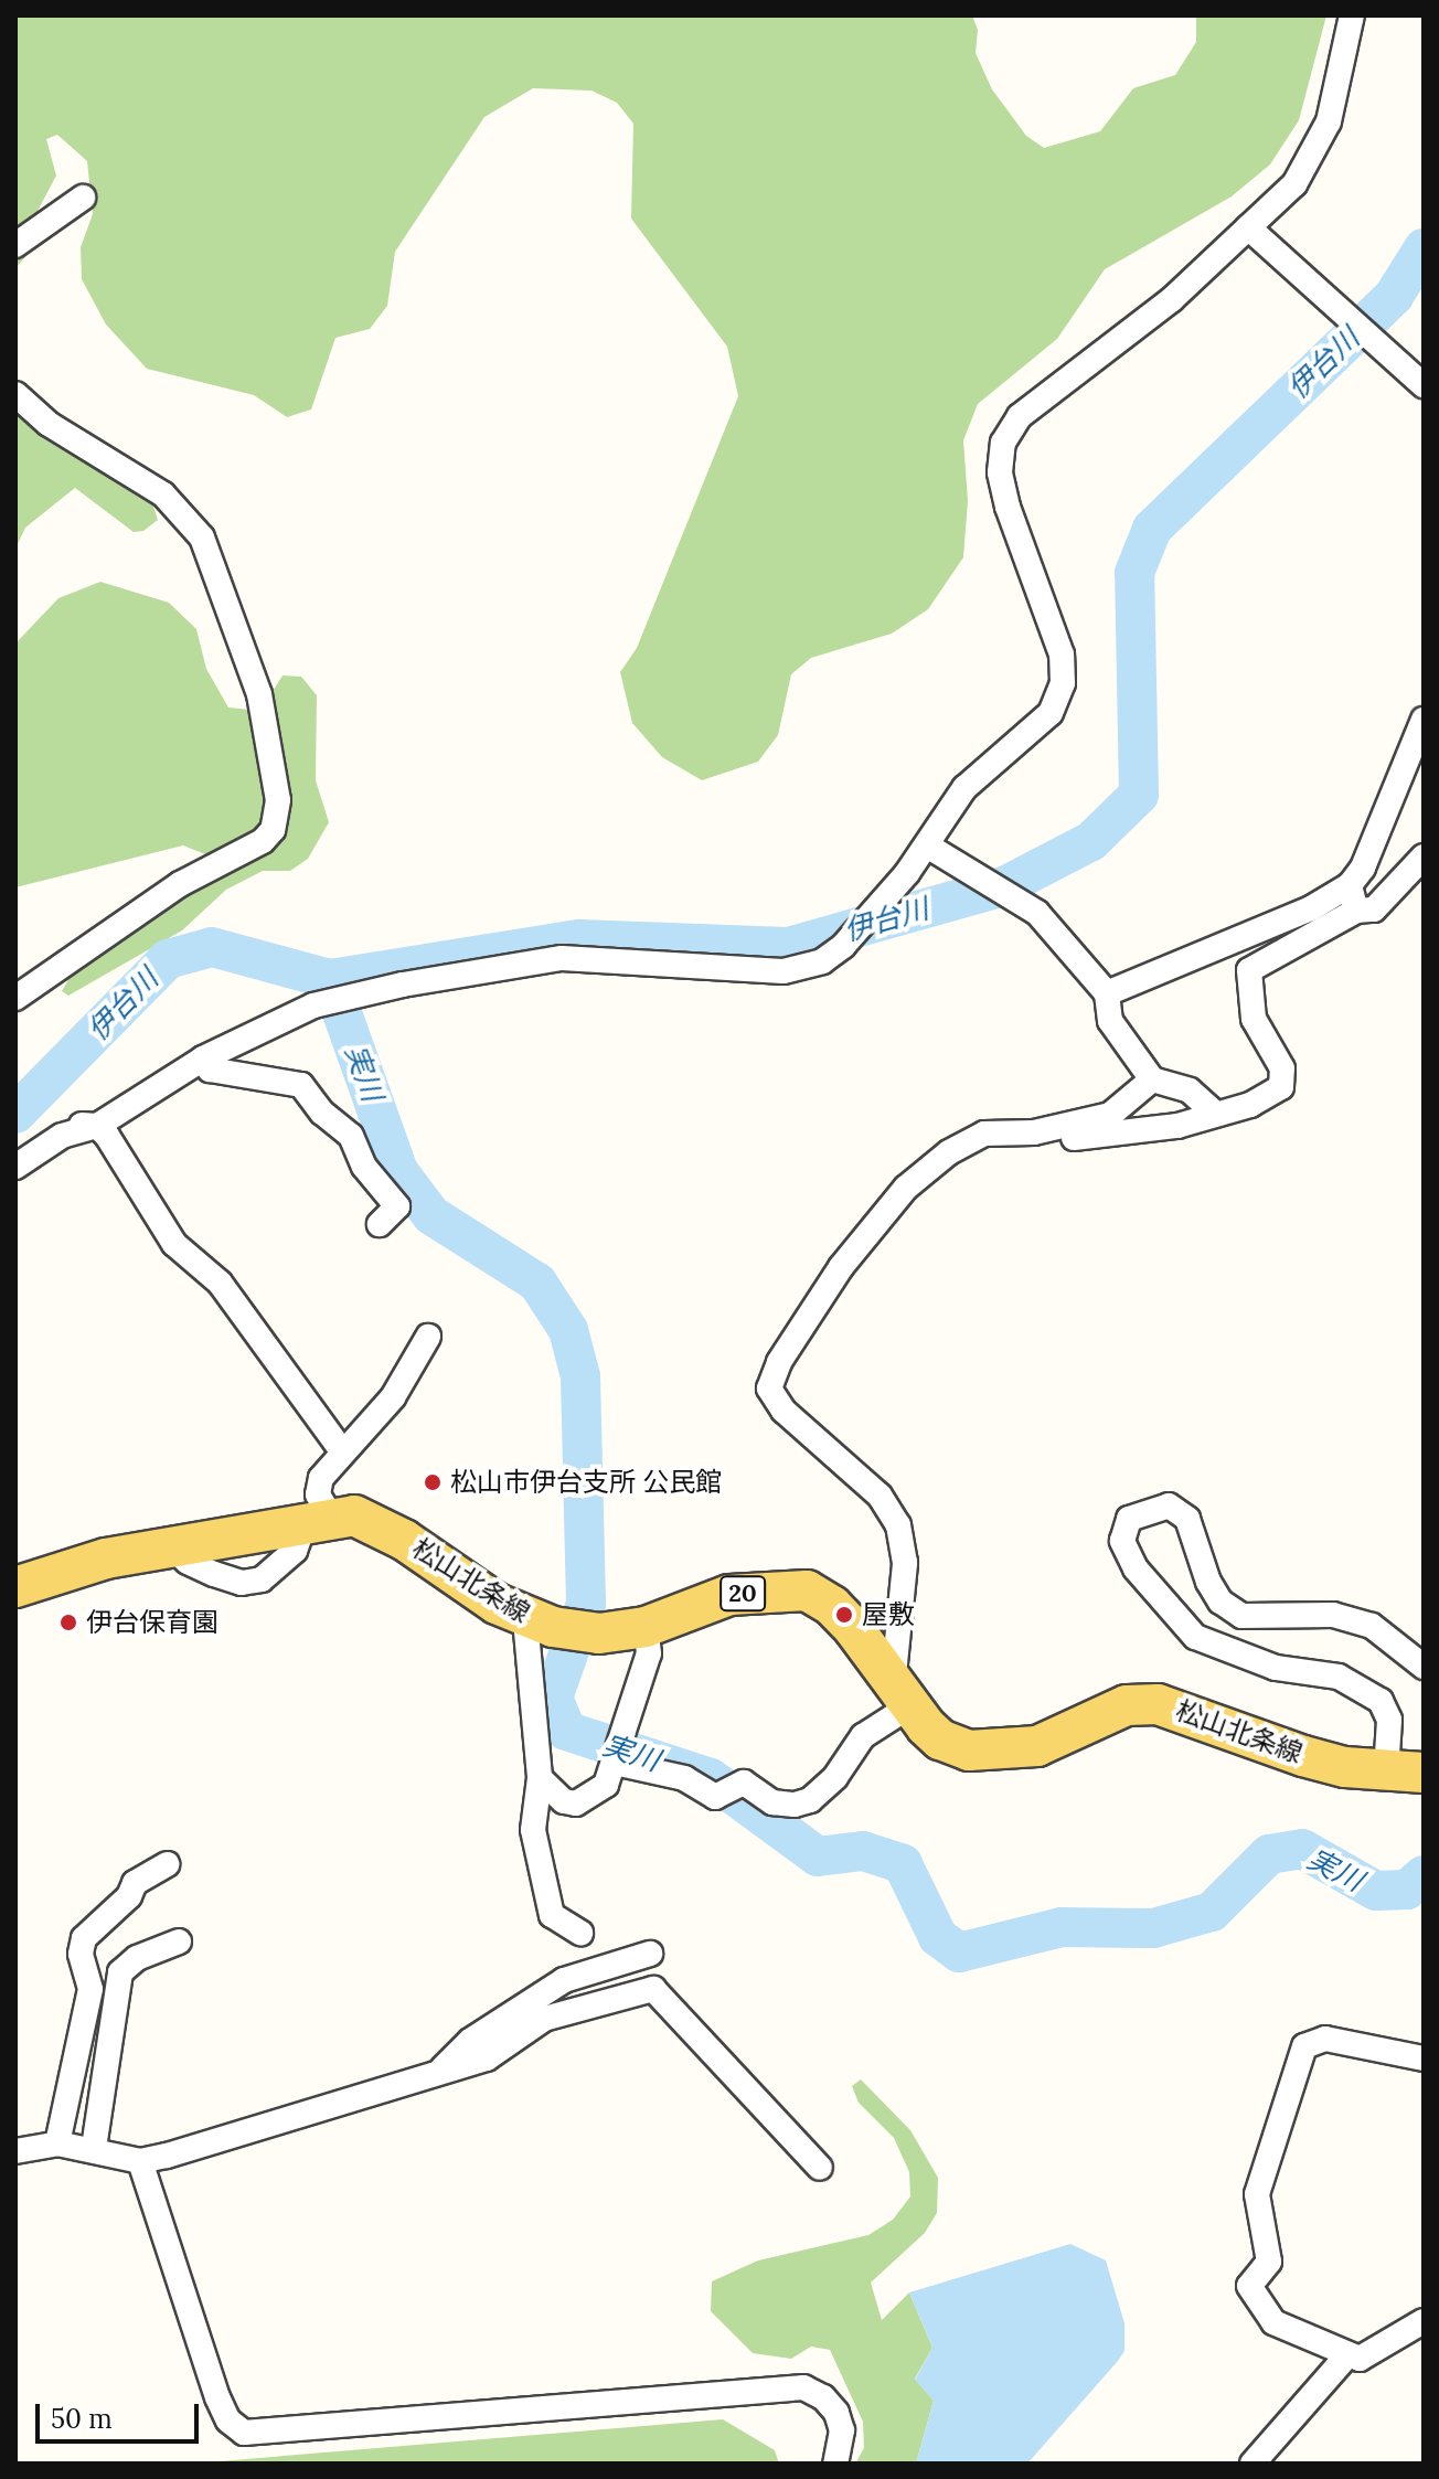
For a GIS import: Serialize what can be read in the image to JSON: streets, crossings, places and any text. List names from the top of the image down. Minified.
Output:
{"streets":{"main road":["松山北条線","20"]},"water":["伊台川","実川"],"places":["松山市伊台支所 公民館","屋敷","伊台保育園"],"scale_bar":"50 m"}
